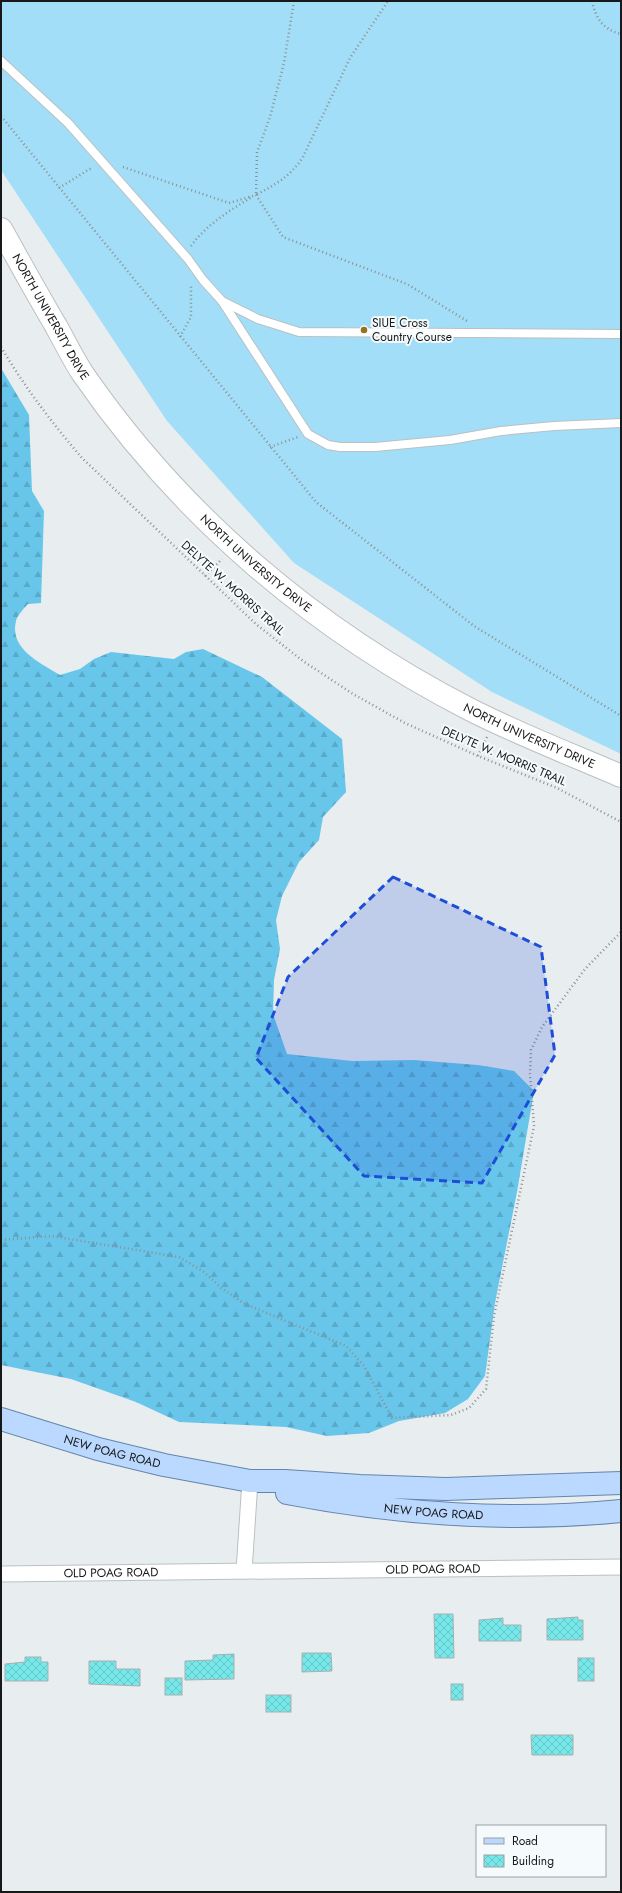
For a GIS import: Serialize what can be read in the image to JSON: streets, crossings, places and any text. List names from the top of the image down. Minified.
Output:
{"streets":{"main road":["NORTH UNIVERSITY DRIVE","NEW POAG ROAD"],"street":["OLD POAG ROAD"],"path":["DELYTE W. MORRIS TRAIL"]},"places":["SIUE Cross Country Course"],"legend":["Road","Building"]}
